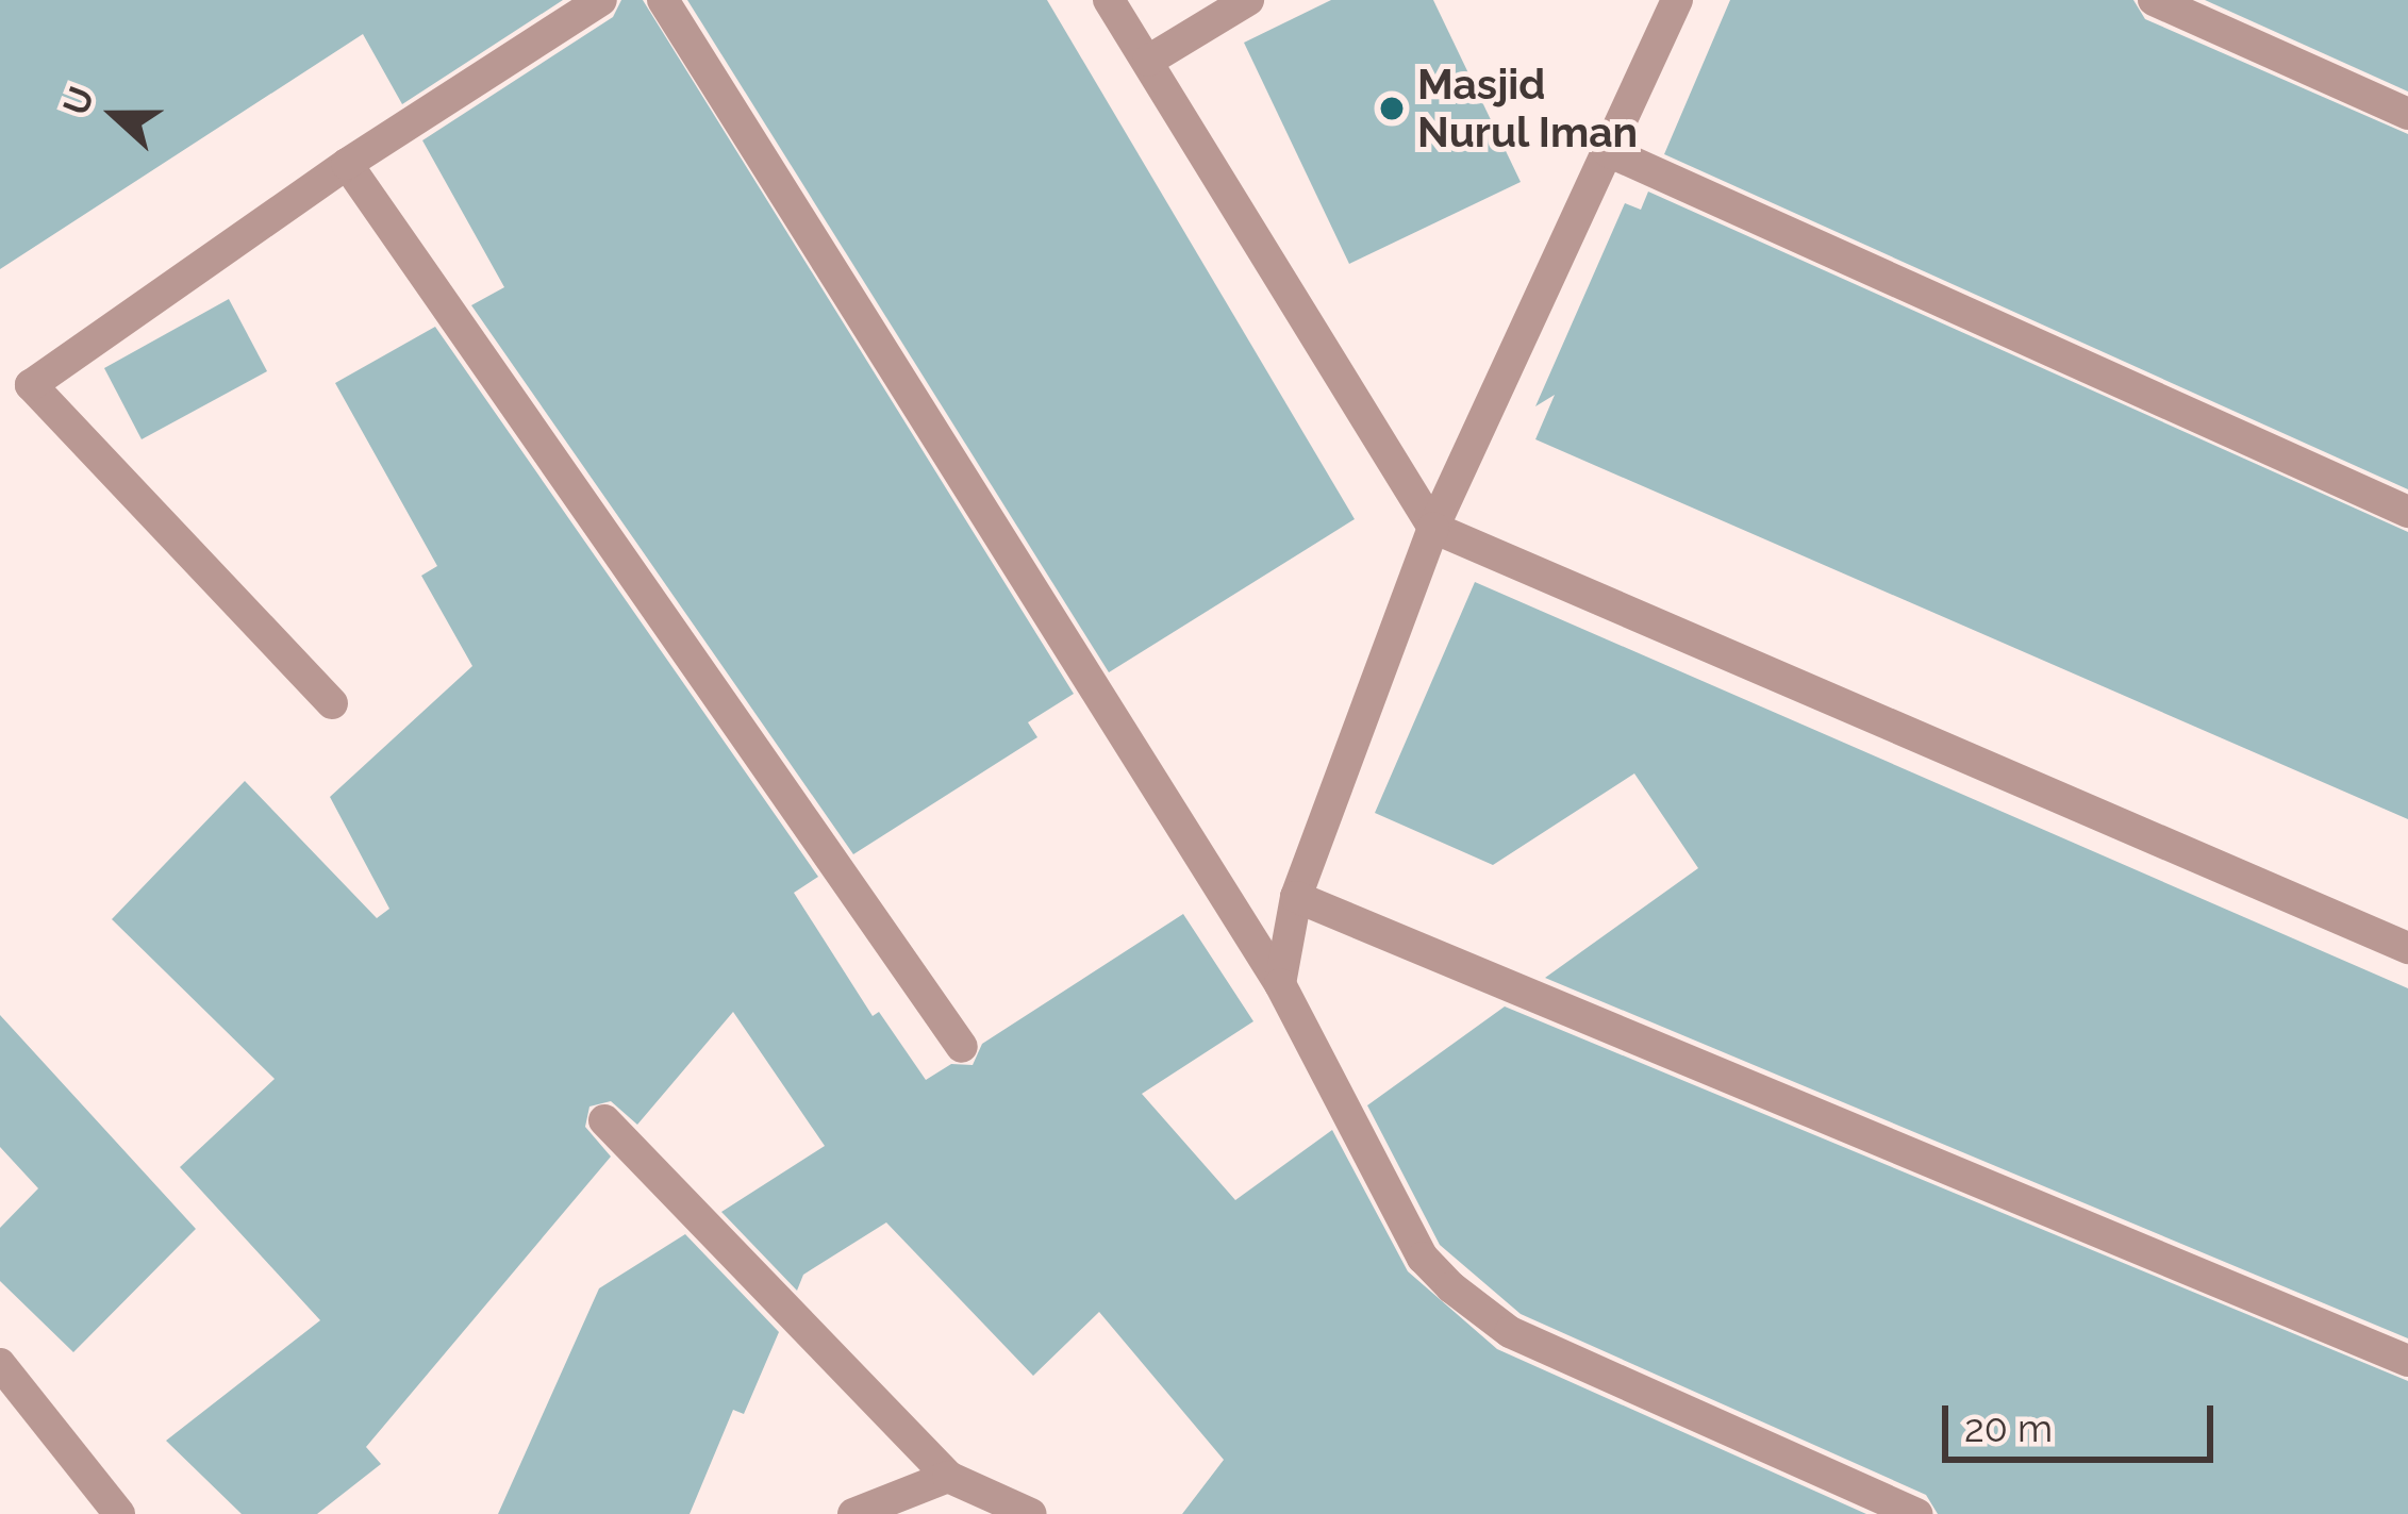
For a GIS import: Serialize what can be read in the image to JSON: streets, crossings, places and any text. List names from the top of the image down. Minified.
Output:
{"places":["Masjid Nurul Iman"],"scale_bar":"20 m","north":"left"}
